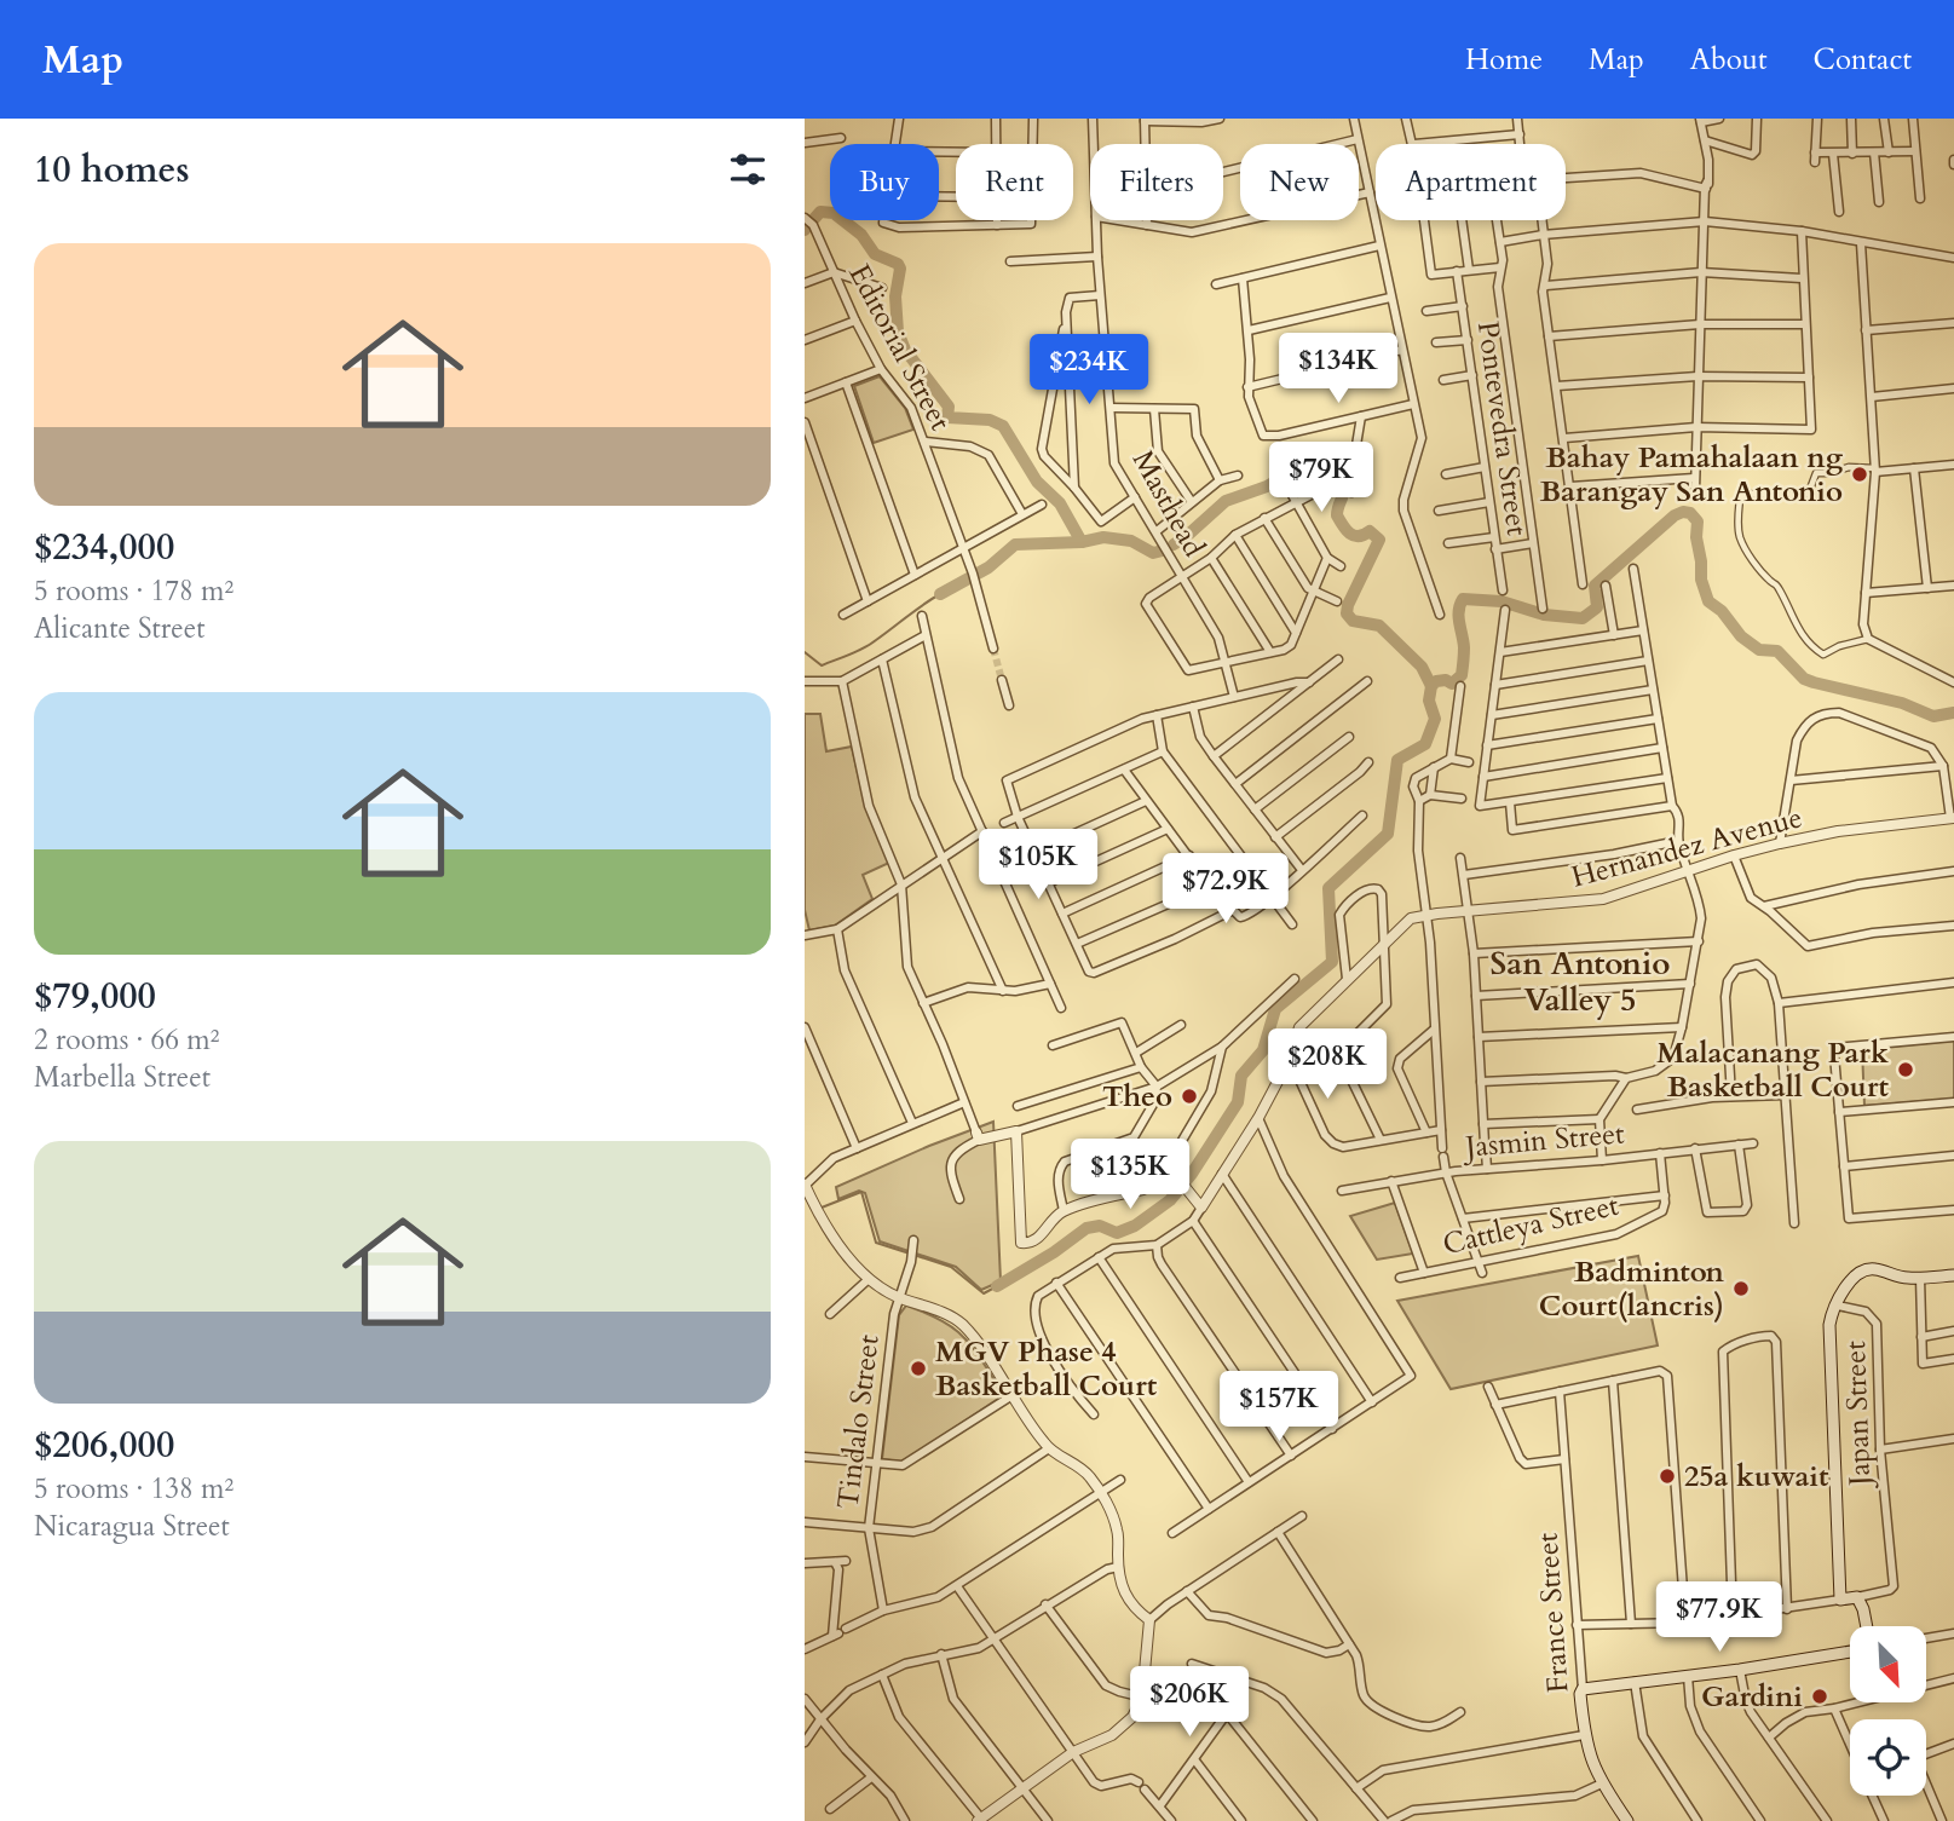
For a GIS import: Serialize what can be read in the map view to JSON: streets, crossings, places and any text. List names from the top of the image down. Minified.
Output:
{"streets":{"main road":["Japan Street","France Street"],"street":["Editorial Street","Pontevedra Street","Masthead","Hernandez Avenue","Jasmin Street","Cattleya Street","Tindalo Street"]},"districts":["San Antonio Valley 5"],"places":["Bahay Pamahalaan ng Barangay San Antonio","Malacanang Park Basketball Court","Theo","Badminton Court(lancris)","MGV Phase 4 Basketball Court","25a kuwait","Gardini"],"north":"bottom right","page":{"header":"Map","nav":["Home","Map","About","Contact"],"heading":"10 homes","chip":["Buy","Rent","Filters","New","Apartment"],"list":[{"name":"$234,000","note":"5 rooms · 178 m² · Alicante Street"},{"name":"$79,000","note":"2 rooms · 66 m² · Marbella Street"},{"name":"$206,000","note":"5 rooms · 138 m² · Nicaragua Street"}],"price":["$134K","$234K","$79K","$105K","$72.9K","$208K","$135K","$157K","$77.9K","$206K"]}}
